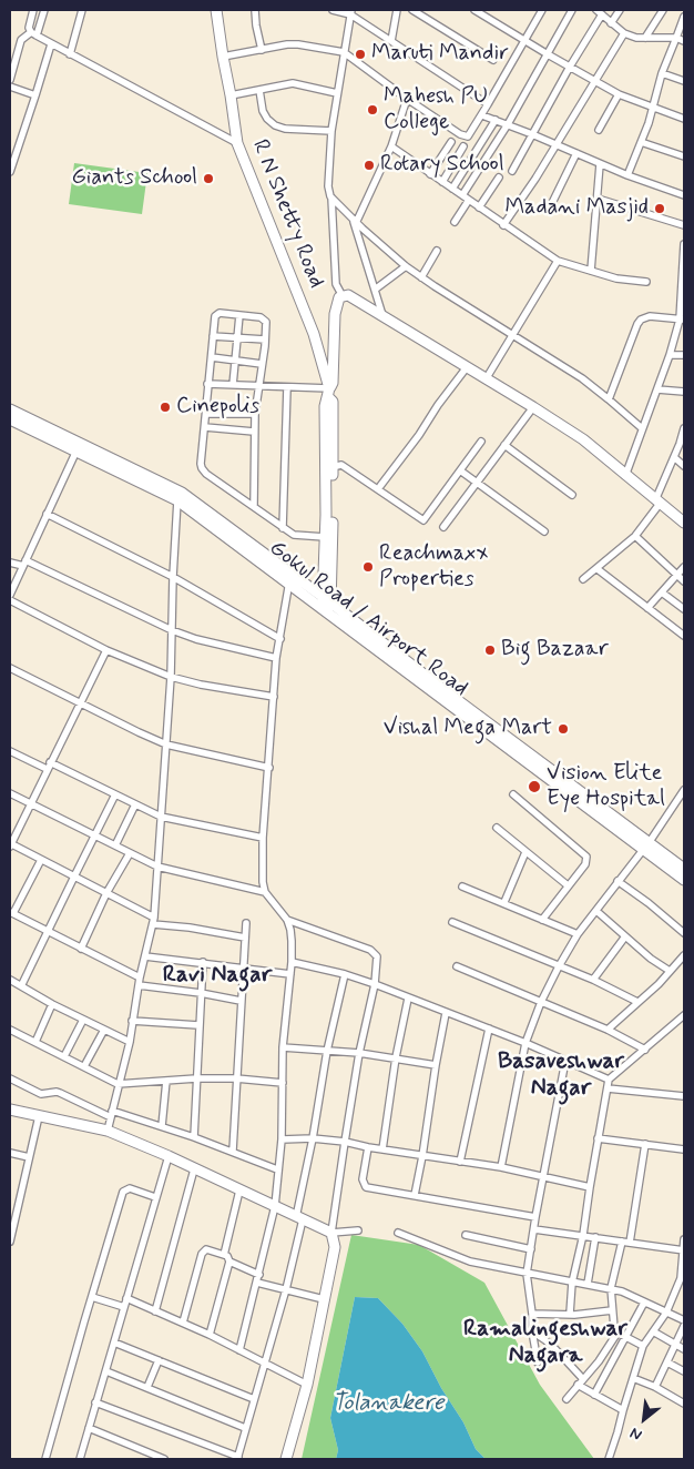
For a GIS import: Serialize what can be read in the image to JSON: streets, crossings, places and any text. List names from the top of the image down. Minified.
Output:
{"streets":{"street":["R N Shetty Road","Gokul Road / Airport Road"]},"crossings":[["R N Shetty Road","Gokul Road / Airport Road"]],"districts":["Ravi Nagar","Basaveshwar Nagar","Ramalingeshwar Nagara"],"water":["Tolanakere"],"places":["Maruti Mandir","Mahesh PU College","Rotary School","Giants School","Madani Masjid","Cinepolis","Reachmaxx Properties","Big Bazaar","Vishal Mega Mart","Vision Elite Eye Hospital"],"north":"bottom left"}
